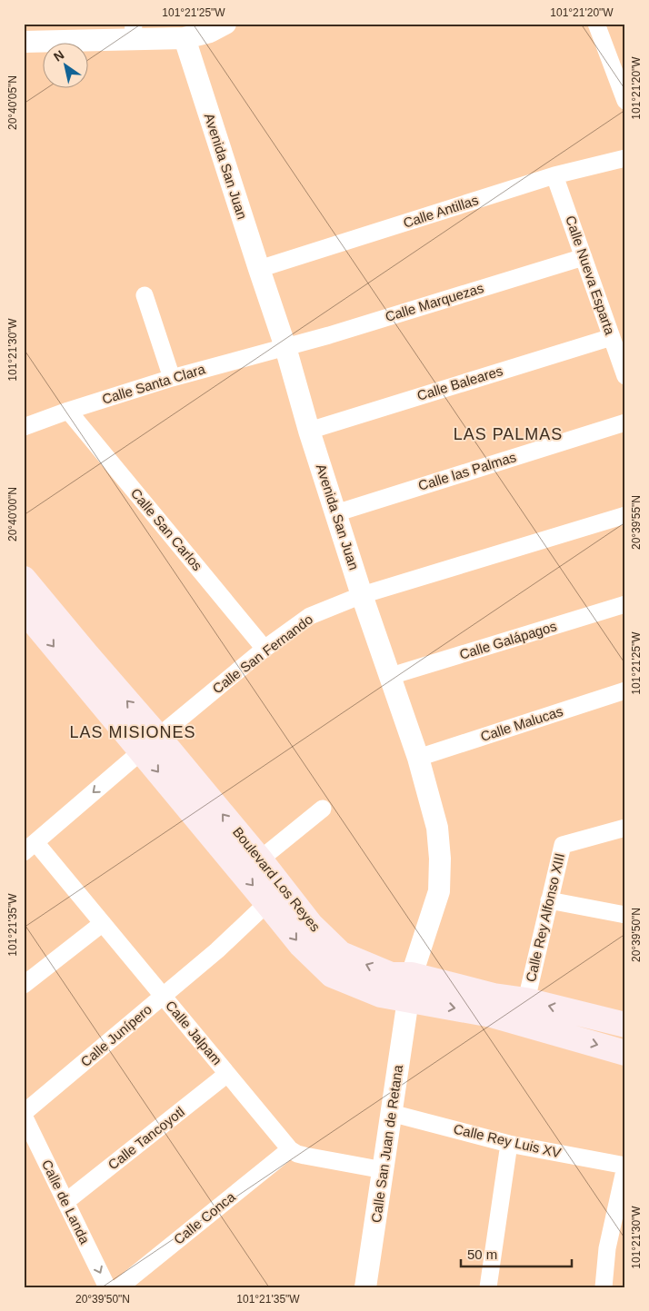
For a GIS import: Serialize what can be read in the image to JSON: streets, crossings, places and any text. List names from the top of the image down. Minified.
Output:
{"streets":{"main road":["Boulevard Los Reyes"],"street":["Avenida San Juan","Calle Antillas","Calle Nueva Esparta","Calle Marquezas","Calle Baleares","Calle Santa Clara","Calle las Palmas","Calle San Carlos","Calle Galápagos","Calle San Fernando","Calle Malucas","Calle Rey Alfonso XIII","Calle Jalpam","Calle Junípero","Calle Tancoyotl","Calle Rey Luis XV","Calle San Juan de Retana","Calle de Landa","Calle Conca"]},"crossings":[["Avenida San Juan","Calle Antillas"],["Avenida San Juan","Calle Marquezas"],["Avenida San Juan","Calle Baleares"],["Avenida San Juan","Calle Santa Clara"],["Avenida San Juan","Calle las Palmas"],["Avenida San Juan","Calle Galápagos"],["Avenida San Juan","Calle San Fernando"],["Avenida San Juan","Calle Malucas"],["Avenida San Juan","Boulevard Los Reyes"],["Avenida San Juan","Calle San Juan de Retana"],["Calle Antillas","Calle Nueva Esparta"],["Calle Nueva Esparta","Calle Marquezas"],["Calle Nueva Esparta","Calle Baleares"],["Calle Marquezas","Calle Santa Clara"],["Calle Santa Clara","Calle San Carlos"],["Calle San Carlos","Calle San Fernando"],["Calle San Fernando","Boulevard Los Reyes"],["Calle San Fernando","Calle Jalpam"],["Boulevard Los Reyes","Calle Rey Alfonso XIII"],["Boulevard Los Reyes","Calle Junípero"],["Boulevard Los Reyes","Calle San Juan de Retana"],["Calle Jalpam","Calle Junípero"],["Calle Jalpam","Calle Tancoyotl"],["Calle Jalpam","Calle Conca"],["Calle Junípero","Calle de Landa"],["Calle Tancoyotl","Calle de Landa"],["Calle Rey Luis XV","Calle San Juan de Retana"]],"one_way":["Calle de Landa"],"districts":["LAS PALMAS","LAS MISIONES"],"scale_bar":"50 m","north":"top left","coordinates":["101°21'25\"W","101°21'20\"W","20°40'05\"N","101°21'30\"W","20°40'00\"N","20°39'55\"N","101°21'35\"W","20°39'50\"N"]}
